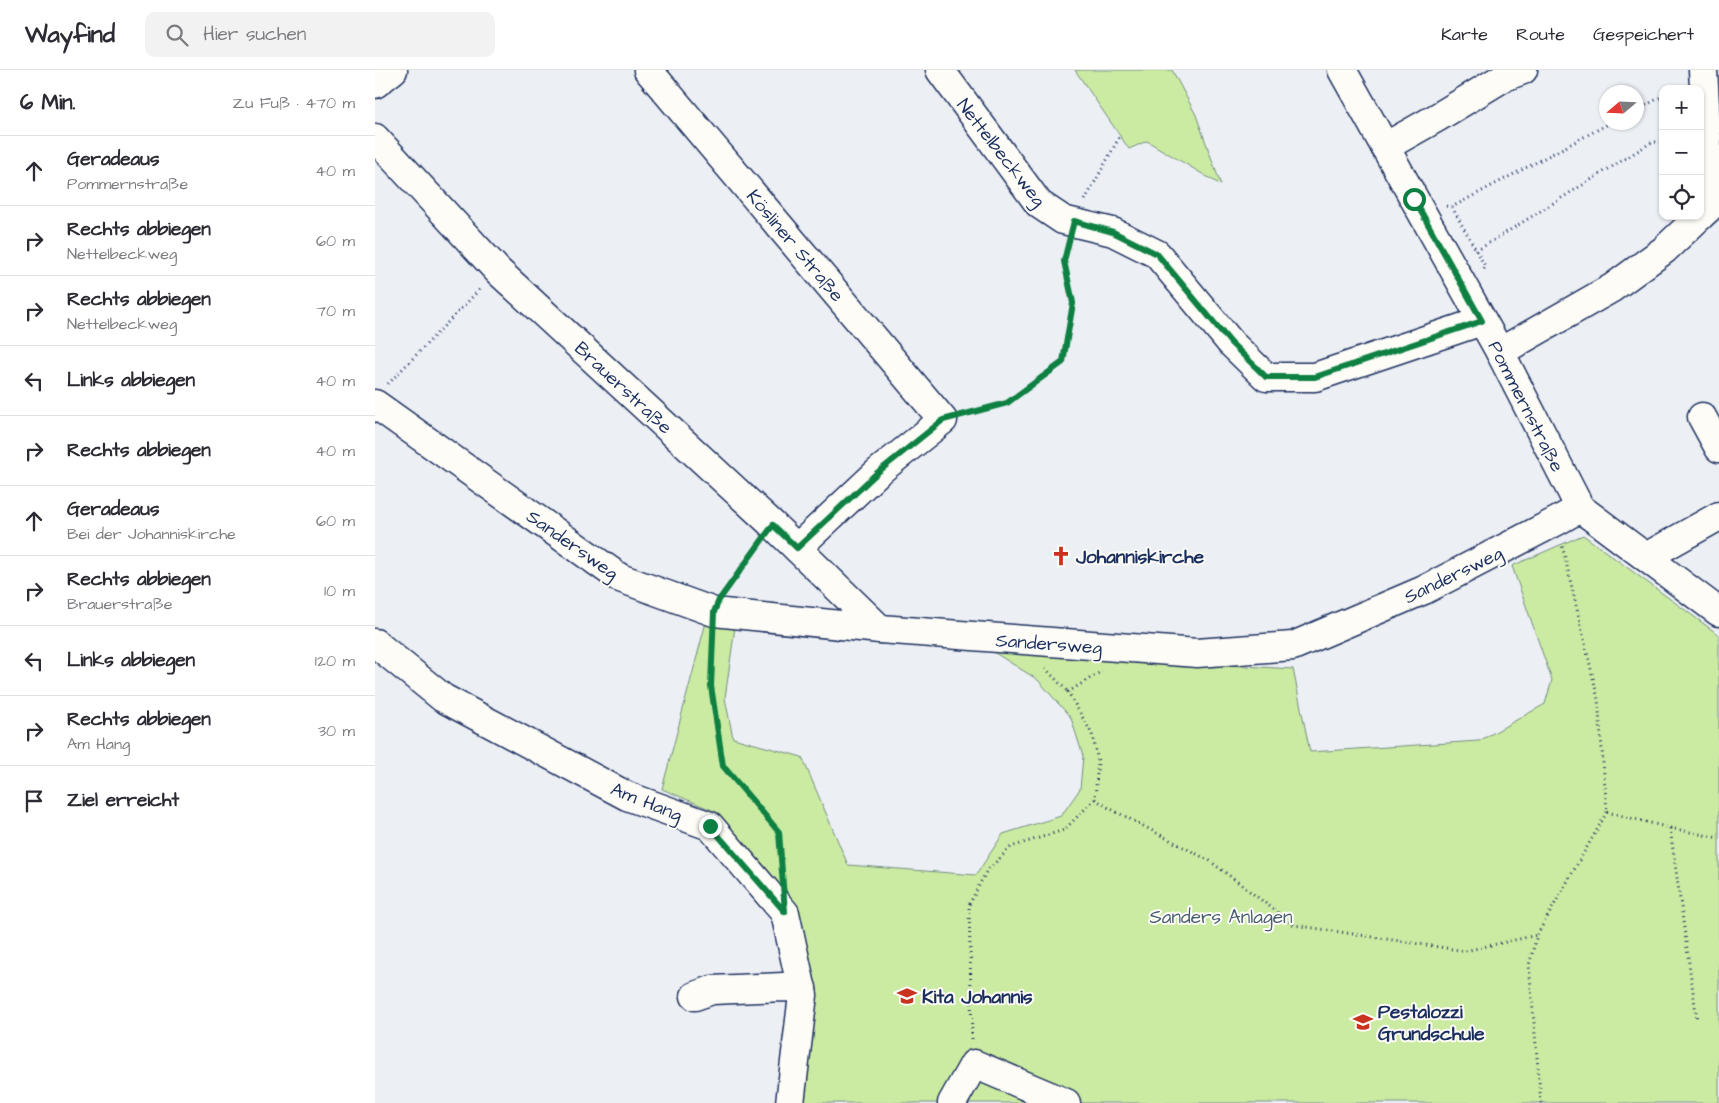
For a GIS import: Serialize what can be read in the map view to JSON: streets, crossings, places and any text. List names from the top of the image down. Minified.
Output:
{"streets":{"street":["Nettelbeckweg","Kösliner Straße","Brauerstraße","Pommernstraße","Sandersweg","Am Hang"]},"crossings":[["Nettelbeckweg","Pommernstraße"],["Brauerstraße","Sandersweg"],["Pommernstraße","Sandersweg"]],"parks":["Sanders Anlagen"],"places":{"church":["Johanniskirche"],"school or university":["Kita Johannis","Pestalozzi Grundschule"]},"north":"left","page":{"header":"Wayfind","search":"Hier suchen","nav":["Karte","Route","Gespeichert"],"heading":["6 Min.","Zu Fuß · 470 m"],"map_buttons":["+","−"],"list":[["Geradeaus","Pommernstraße","40 m"],["Rechts abbiegen","Nettelbeckweg","60 m"],["Rechts abbiegen","Nettelbeckweg","70 m"],["Links abbiegen","40 m"],["Rechts abbiegen","40 m"],["Geradeaus","Bei der Johanniskirche","60 m"],["Rechts abbiegen","Brauerstraße","10 m"],["Links abbiegen","120 m"],["Rechts abbiegen","Am Hang","30 m"],"Ziel erreicht"]}}
